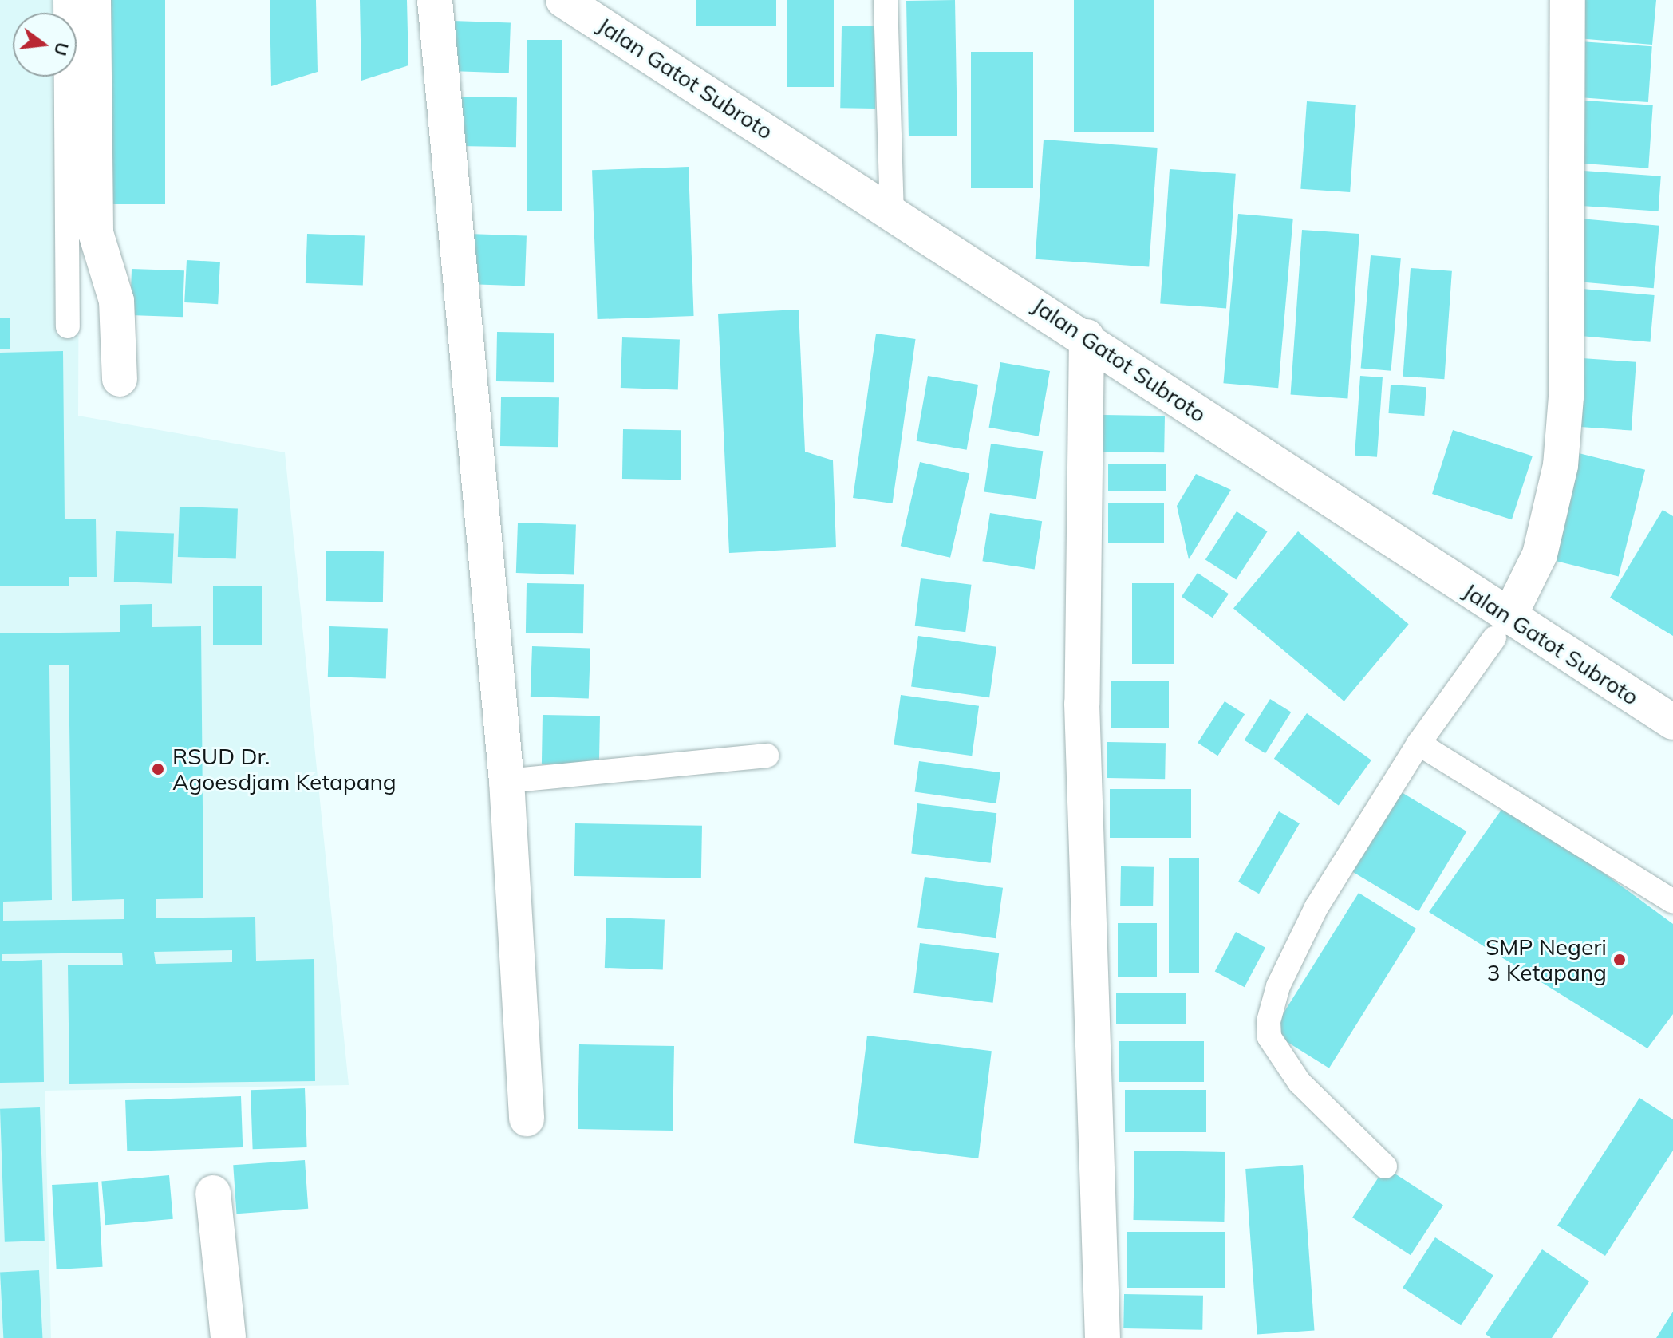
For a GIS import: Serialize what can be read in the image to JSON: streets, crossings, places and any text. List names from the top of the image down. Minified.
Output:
{"streets":{"street":["Jalan Gatot Subroto"]},"places":["RSUD Dr. Agoesdjam Ketapang","SMP Negeri 3 Ketapang"],"north":"right"}
